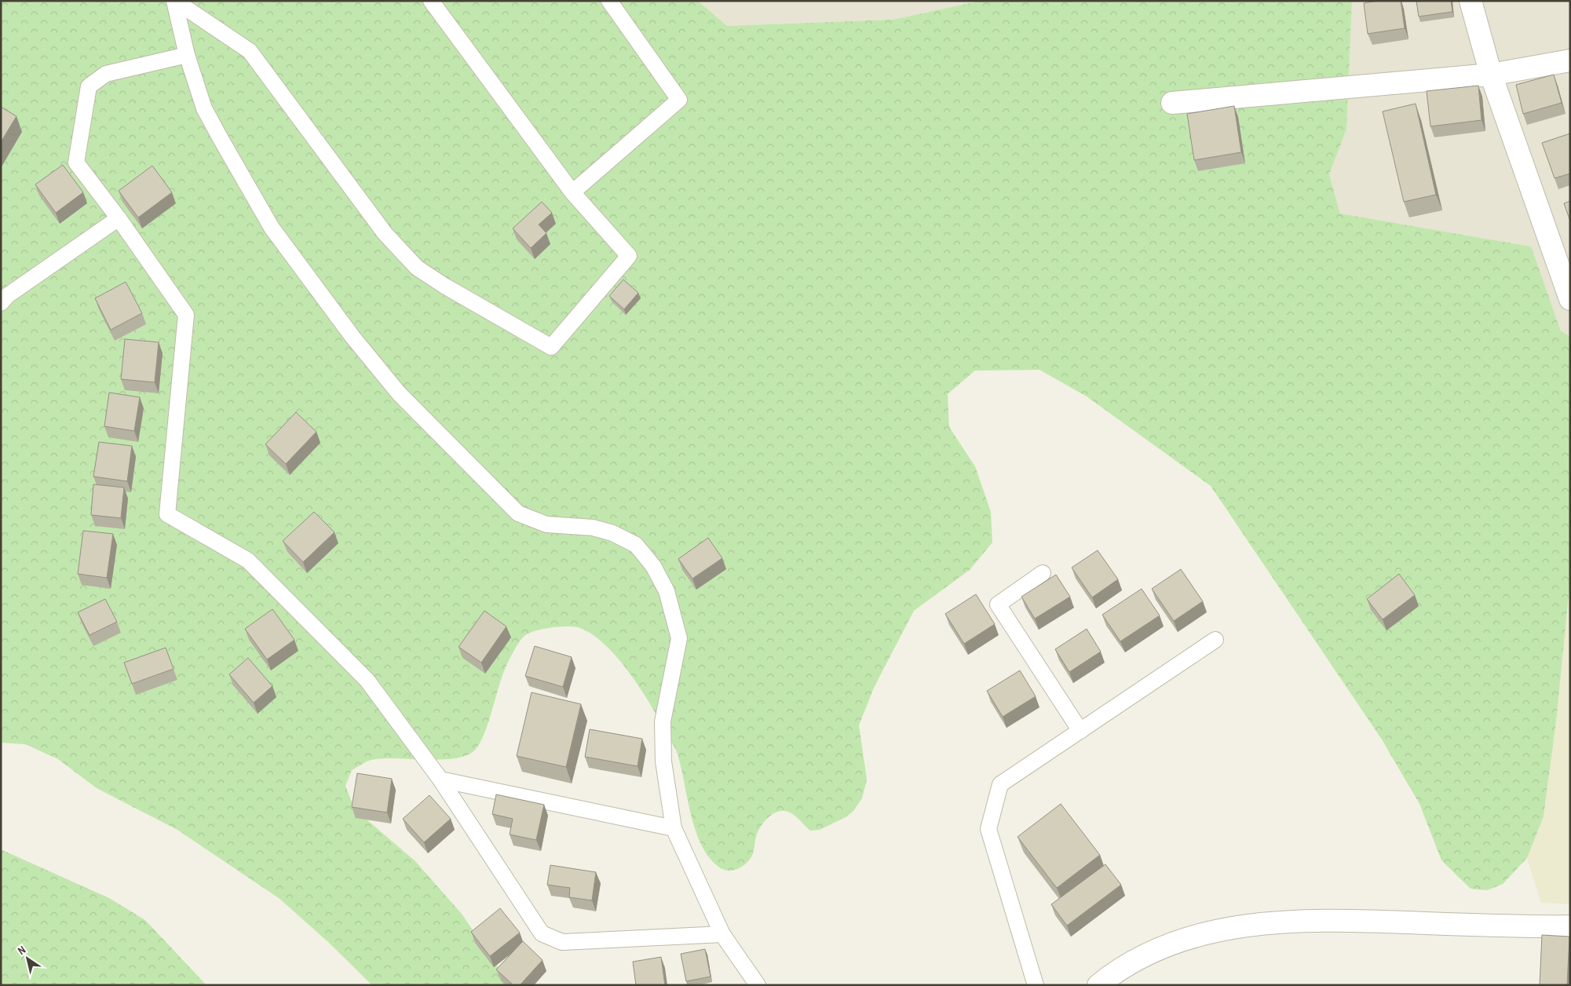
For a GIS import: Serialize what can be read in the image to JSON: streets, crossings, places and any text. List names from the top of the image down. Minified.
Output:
{"north":"top left"}
